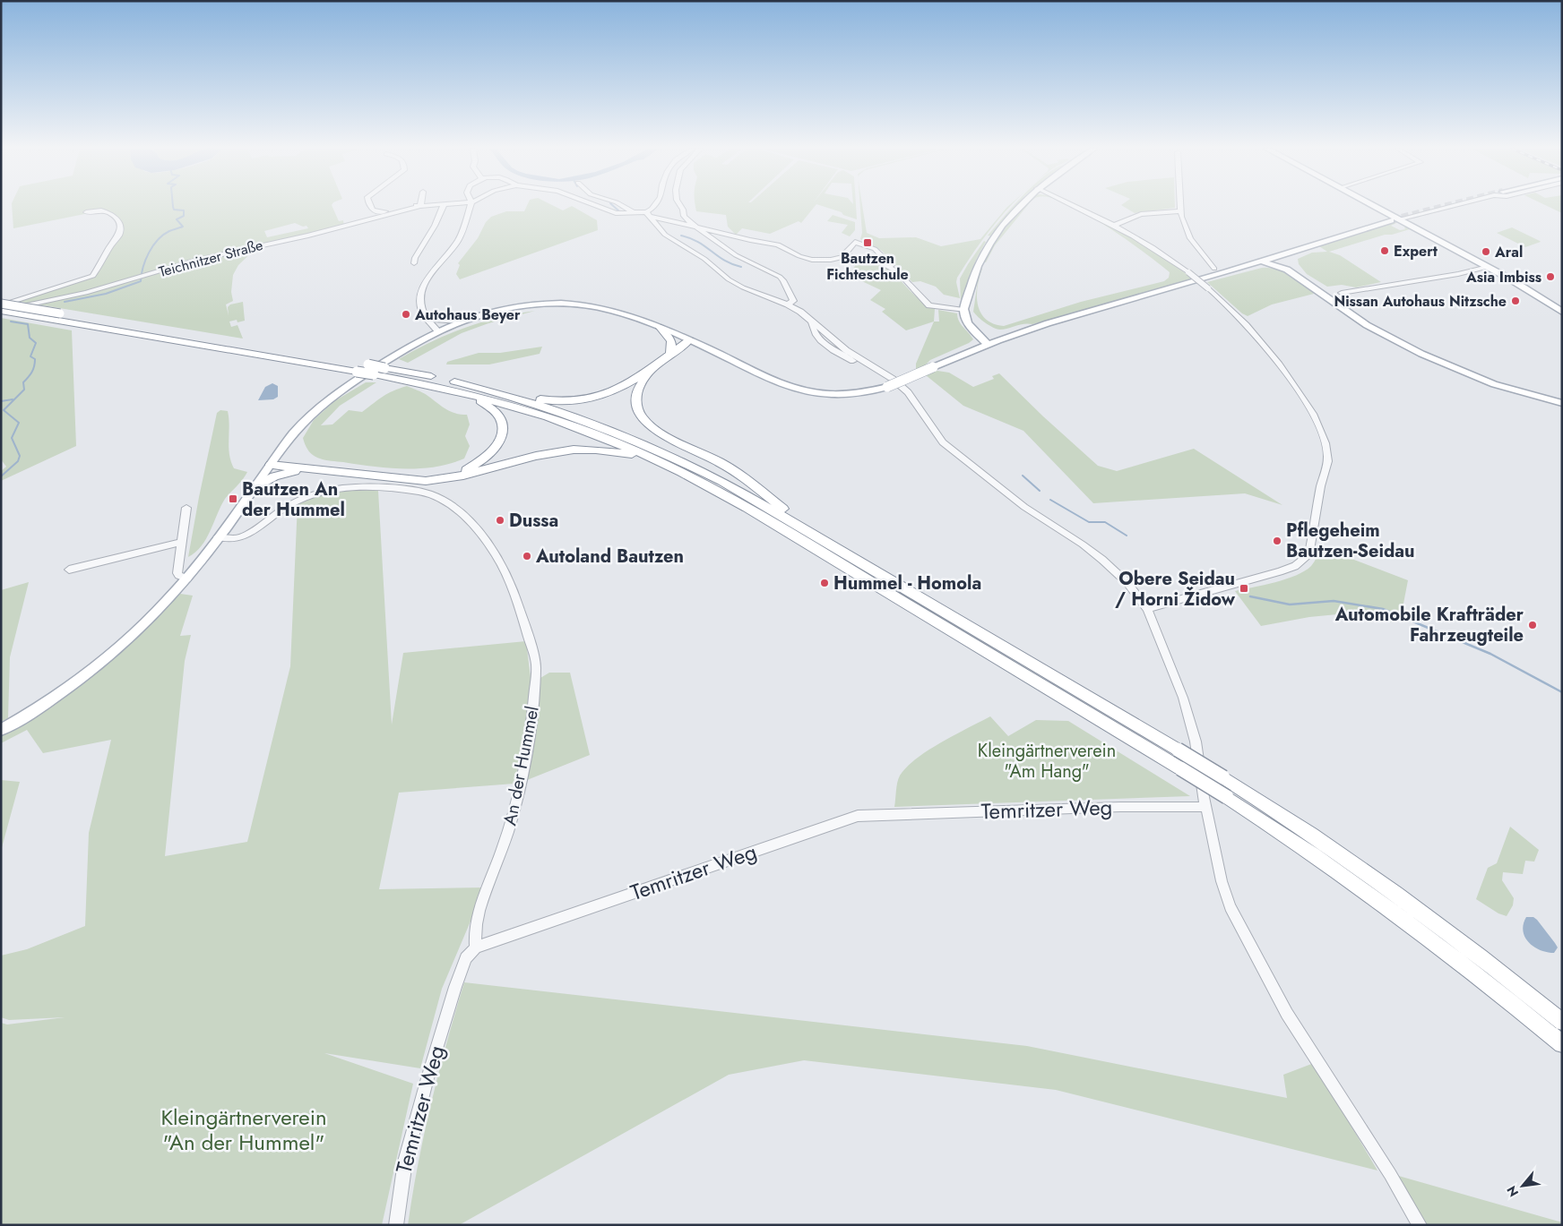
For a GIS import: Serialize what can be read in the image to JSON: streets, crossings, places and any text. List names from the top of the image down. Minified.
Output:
{"streets":{"street":["Teichnitzer Straße","An der Hummel","Temritzer Weg"]},"crossings":[["An der Hummel","Temritzer Weg"]],"parks":["Kleingärtnerverein \"Am Hang\"","Kleingärtnerverein \"An der Hummel\""],"places":{"transit":["Bautzen Fichteschule","Bautzen An der Hummel","Obere Seidau / Horni Židow"],"other":["Expert","Aral","Asia Imbiss","Nissan Autohaus Nitzsche","Autohaus Beyer","Dussa","Pflegeheim Bautzen-Seidau","Autoland Bautzen","Hummel - Homola","Automobile Krafträder Fahrzeugteile"]},"north":"bottom left"}
